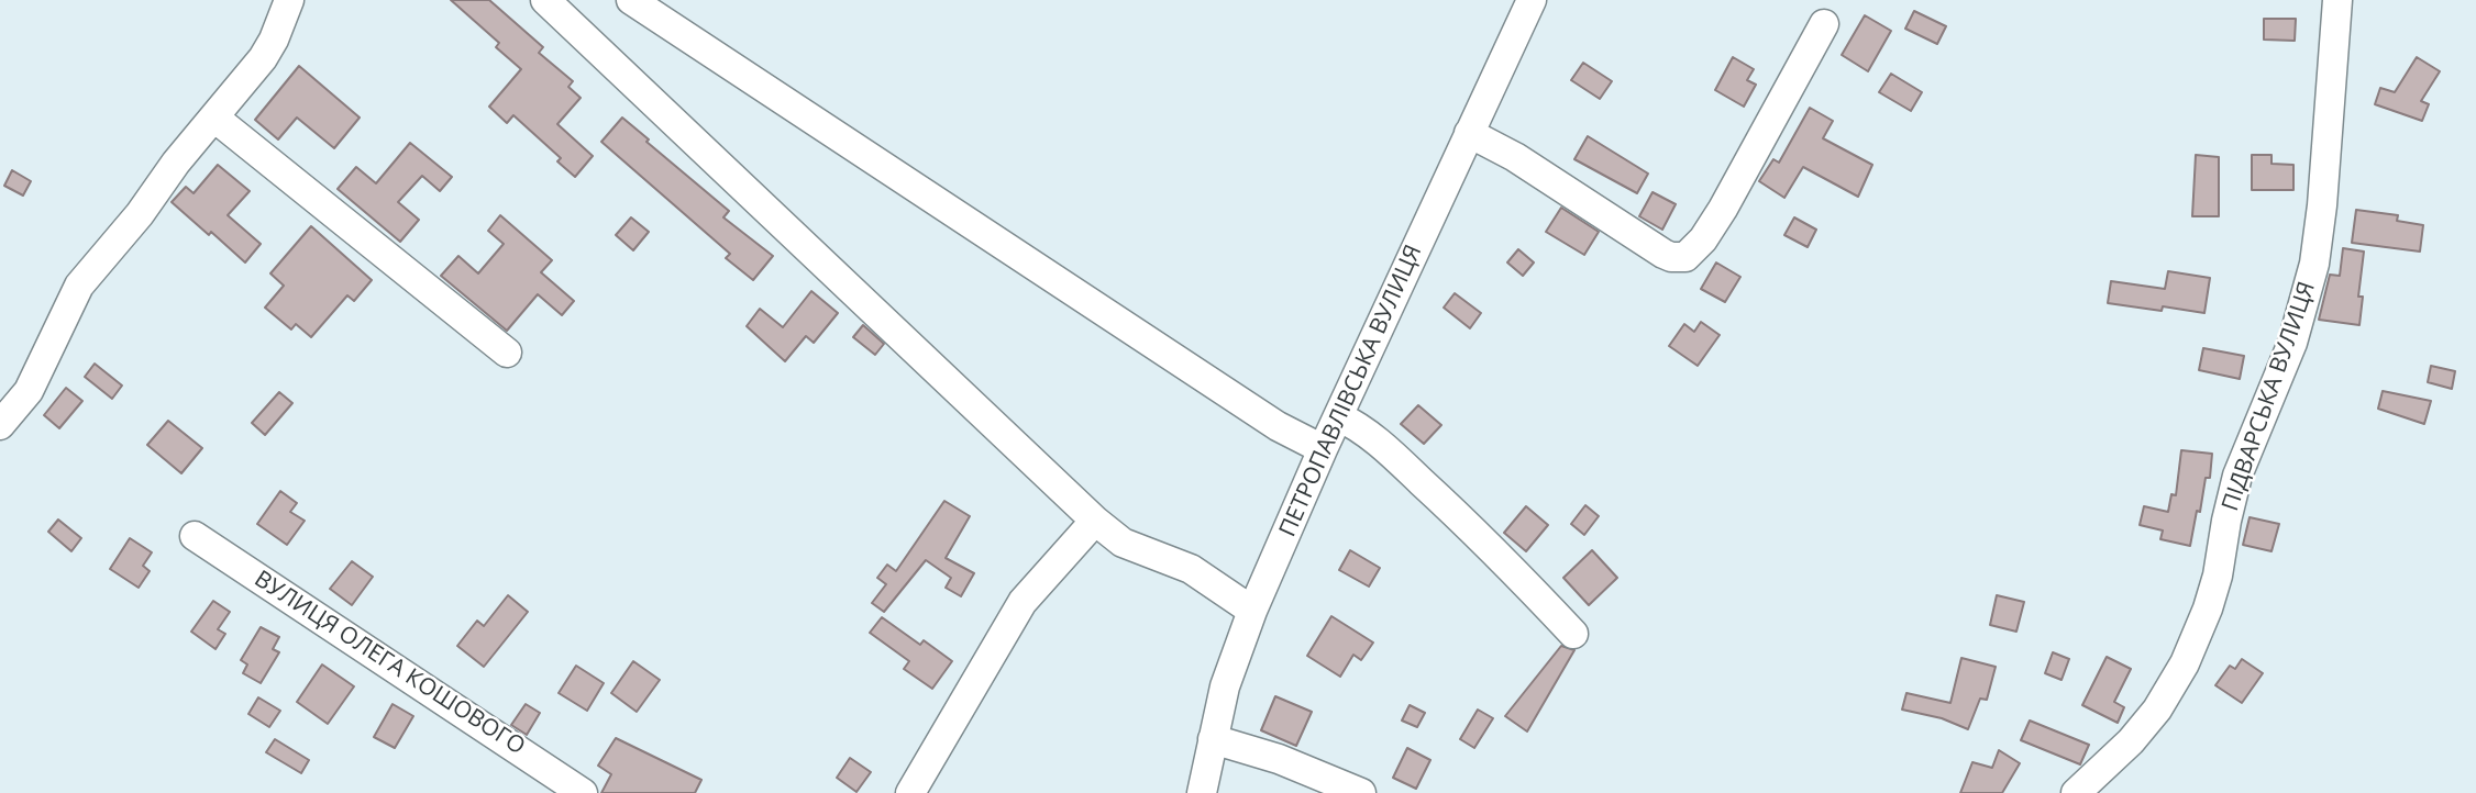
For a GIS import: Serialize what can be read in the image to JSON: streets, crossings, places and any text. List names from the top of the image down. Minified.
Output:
{"streets":{"street":["ПЕТРОПАВЛІВСЬКА ВУЛИЦЯ","ПІДВАРСЬКА ВУЛИЦЯ","ВУЛИЦЯ ОЛЕГА КОШОВОГО"]}}
